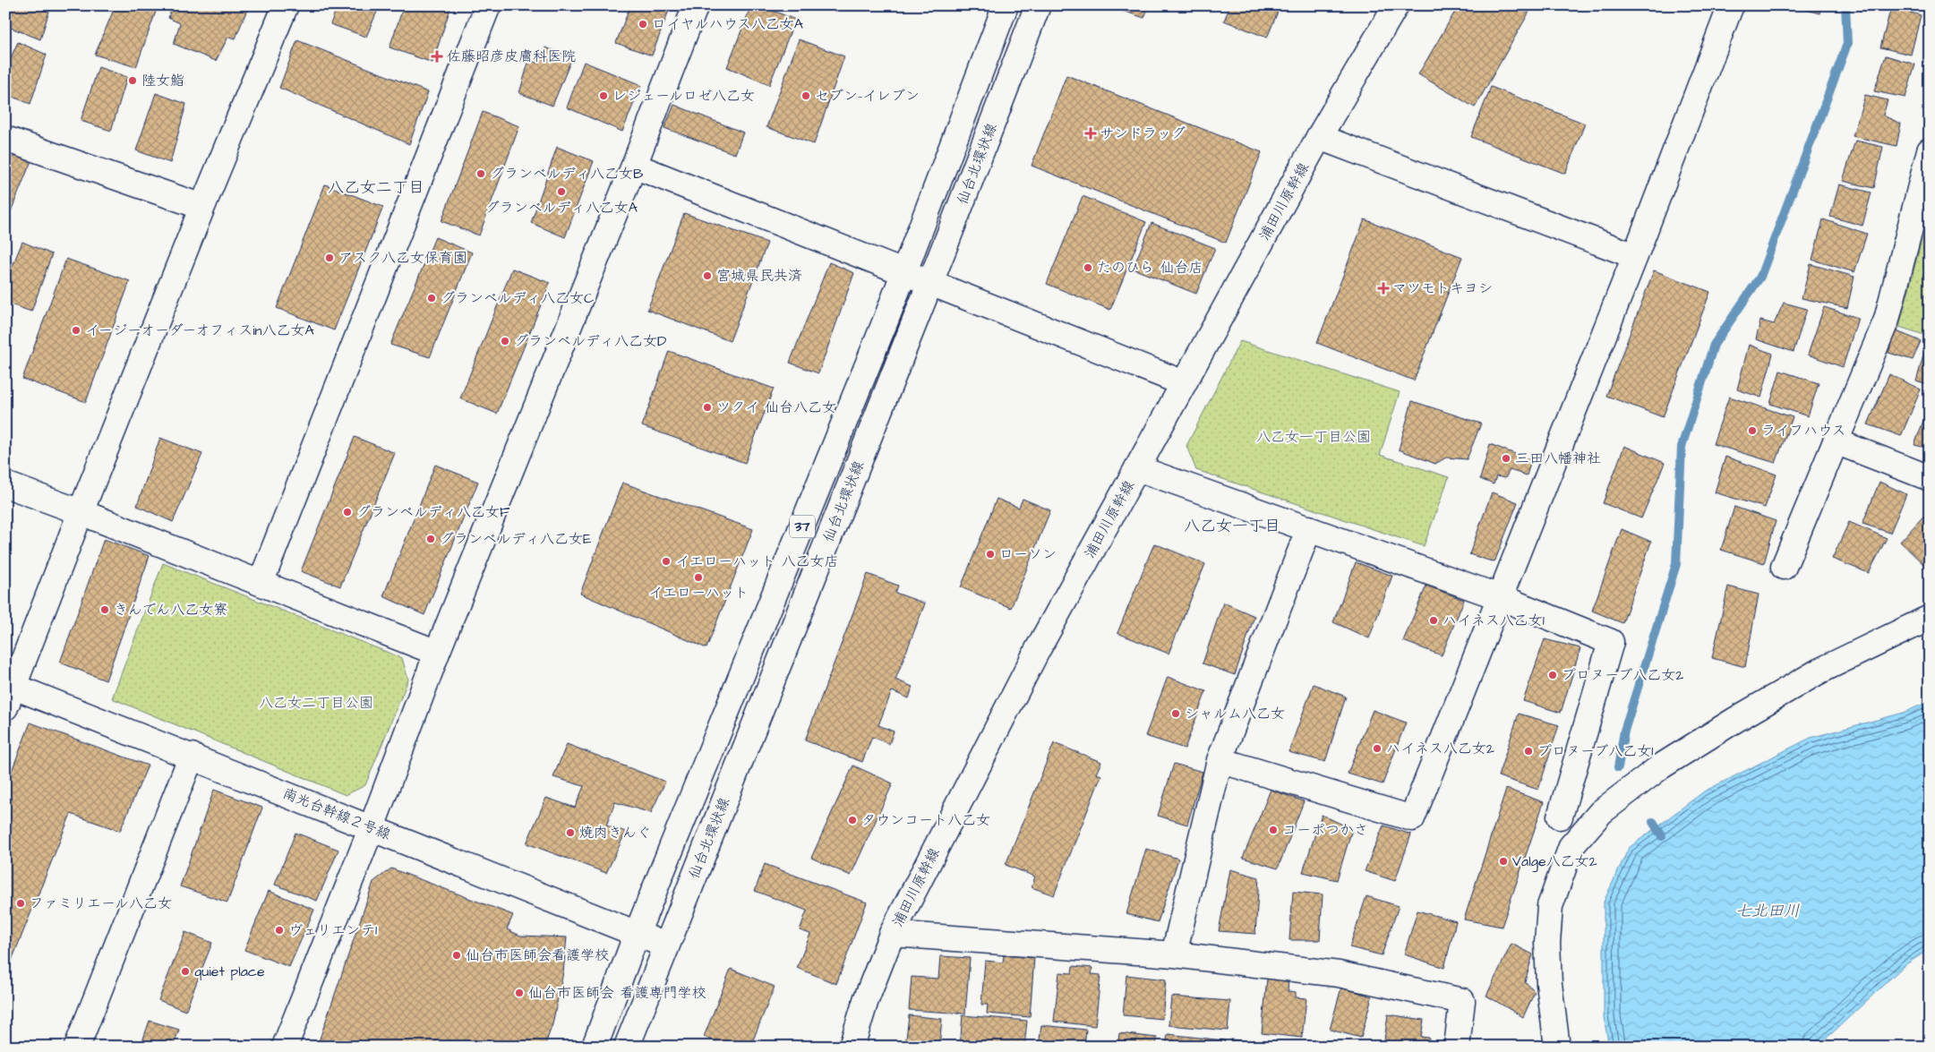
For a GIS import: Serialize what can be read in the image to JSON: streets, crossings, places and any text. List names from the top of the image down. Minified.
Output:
{"streets":{"street":["仙台北環状線","浦田川原幹線","37","南光台幹線２号線"]},"crossings":[["仙台北環状線","南光台幹線２号線"]],"districts":["八乙女二丁目","八乙女一丁目"],"water":["七北田川"],"parks":["八乙女一丁目公園","八乙女二丁目公園"],"places":{"other":["ロイヤルハウス八乙女A","陸女鮨","レジェールロゼ八乙女","セブン-イレブン","グランベルディ八乙女B","グランベルディ八乙女A","アスク八乙女保育園","たのひら 仙台店","宮城県民共済","グランベルディ八乙女C","イージーオーダーオフィスin八乙女A","グランベルディ八乙女D","ツクイ 仙台八乙女","ライフハウス","三田八幡神社","グランベルディ八乙女F","グランベルディ八乙女E","ローソン","イエローハット 八乙女店","イエローハット","きんでん八乙女寮","ハイネス八乙女1","プロヌーブ八乙女2","シャルム八乙女","ハイネス八乙女2","プロヌーブ八乙女1","タウンコート八乙女","コーポつかさ","焼肉きんぐ","Valge八乙女2","ファミリエール八乙女","ヴェリエンテ1","仙台市医師会看護学校","quiet place","仙台市医師会 看護専門学校"],"health":["佐藤昭彦皮膚科医院","サンドラッグ","マツモトキヨシ"]}}
